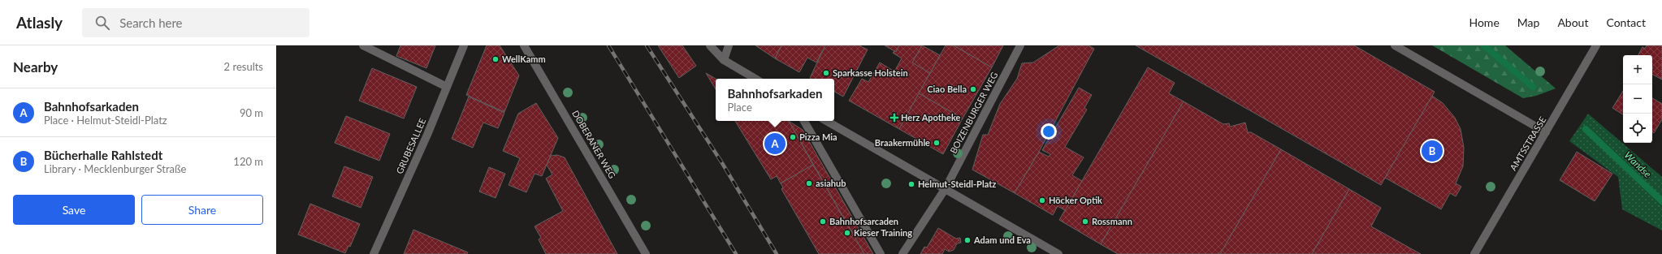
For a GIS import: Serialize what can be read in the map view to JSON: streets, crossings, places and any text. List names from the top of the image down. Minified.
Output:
{"streets":{"street":["BOIZENBURGER WEG","AMTSSTRASSE","DOBERANER WEG","GRUBESALLEE"]},"water":["Wandse"],"places":{"other":["WellKamm","Sparkasse Holstein","Ciao Bella","Pizza Mia","Braakermühle","asiahub","Helmut-Steidl-Platz","Höcker Optik","Bahnhofsarcaden","Rossmann","Kieser Training","Adam und Eva"],"health":["Herz Apotheke"]},"page":{"header":"Atlasly","search":"Search here","nav":["Home","Map","About","Contact"],"heading":["Nearby","2 results"],"map_buttons":["+","−"],"popup":["Bahnhofsarkaden","Place"],"list":[{"mark":"A","name":"Bahnhofsarkaden","note":"Place · Helmut-Steidl-Platz","value":"90 m"},{"mark":"B","name":"Bücherhalle Rahlstedt","note":"Library · Mecklenburger Straße","value":"120 m"}],"pins":["A","B"],"buttons":["Save","Share"]}}
